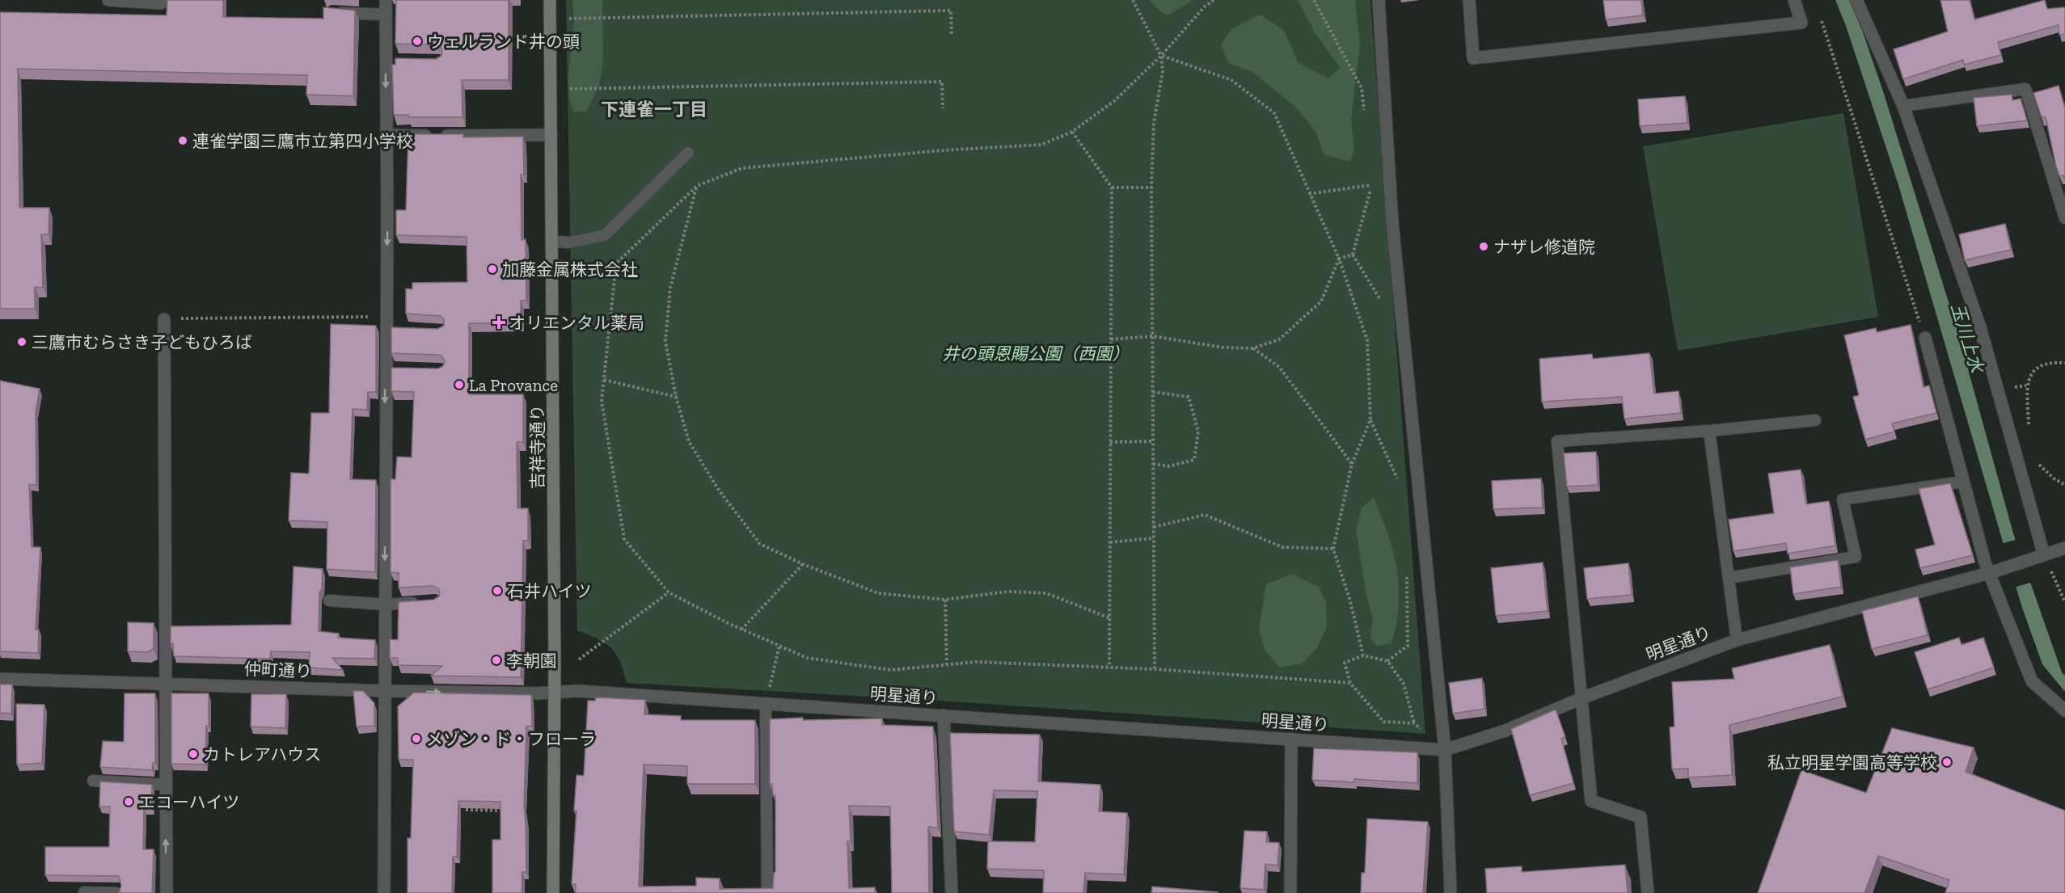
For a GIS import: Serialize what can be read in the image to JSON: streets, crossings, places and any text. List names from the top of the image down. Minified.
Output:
{"streets":{"main road":["吉祥寺通り"],"street":["明星通り","仲町通り"]},"crossings":[["吉祥寺通り","明星通り"],["吉祥寺通り","仲町通り"],["明星通り","仲町通り"]],"districts":["下連雀一丁目"],"water":["玉川上水"],"parks":["井の頭恩賜公園（西園）"],"places":{"other":["ウェルランド井の頭","連雀学園三鷹市立第四小学校","ナザレ修道院","加藤金属株式会社","三鷹市むらさき子どもひろば","La Provance","石井ハイツ","李朝園","メゾン・ド・フローラ","カトレアハウス","私立明星学園高等学校","エコーハイツ"],"health":["オリエンタル薬局"]}}
